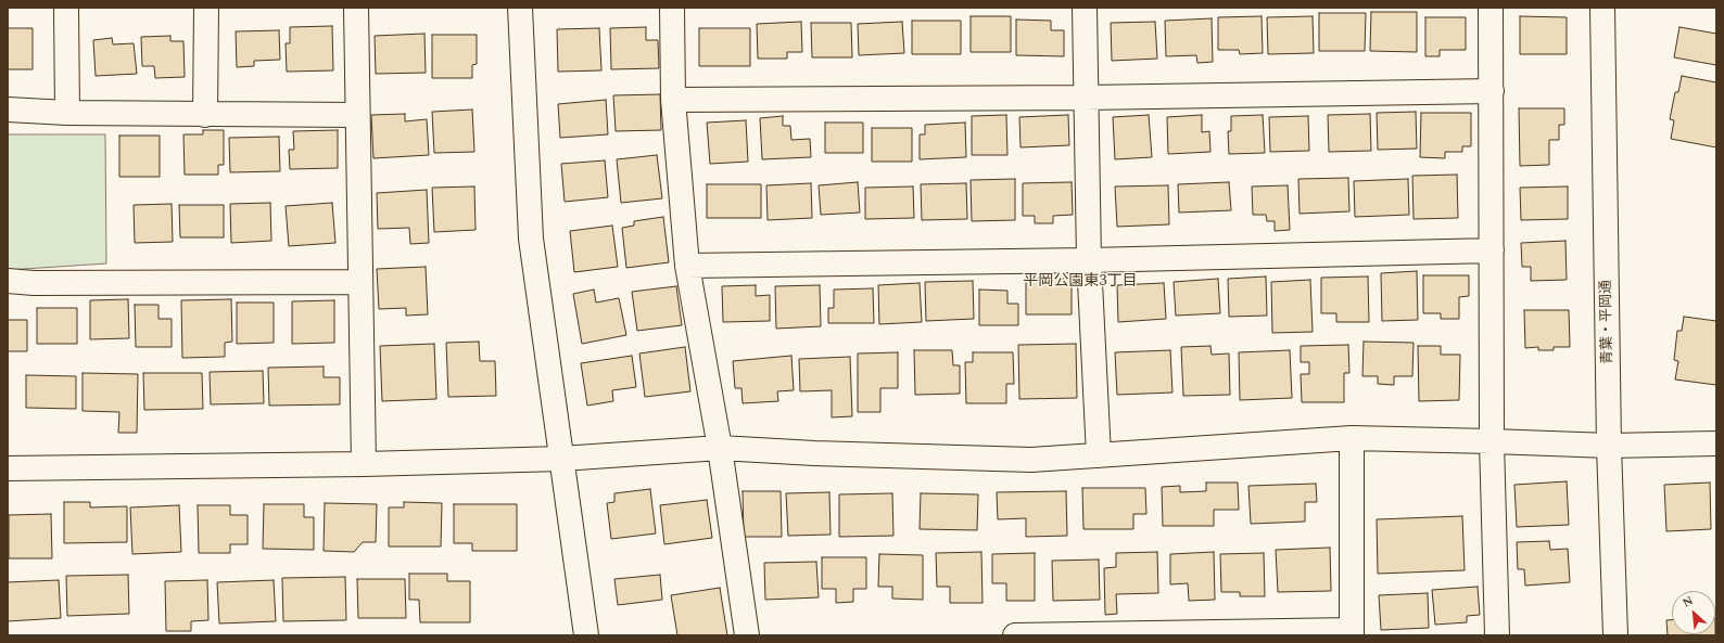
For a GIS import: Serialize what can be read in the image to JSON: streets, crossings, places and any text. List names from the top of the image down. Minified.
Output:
{"streets":{"street":["青葉・平岡通"]},"districts":["平岡公園東3丁目"],"north":"top left"}
